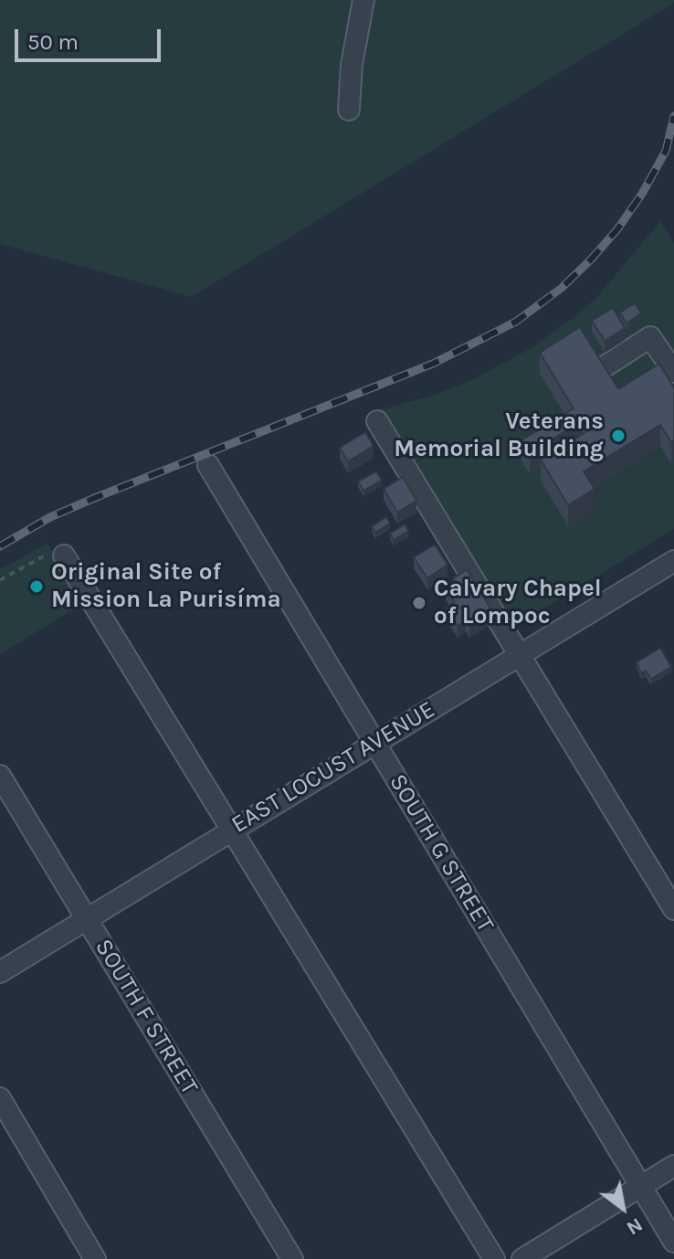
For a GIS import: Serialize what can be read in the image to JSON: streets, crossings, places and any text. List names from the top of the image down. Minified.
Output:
{"streets":{"street":["EAST LOCUST AVENUE","SOUTH G STREET","SOUTH F STREET"]},"crossings":[["EAST LOCUST AVENUE","SOUTH G STREET"],["EAST LOCUST AVENUE","SOUTH F STREET"]],"places":["Veterans Memorial Building","Original Site of Mission La Purisíma","Calvary Chapel of Lompoc"],"scale_bar":"50 m","north":"bottom right"}
